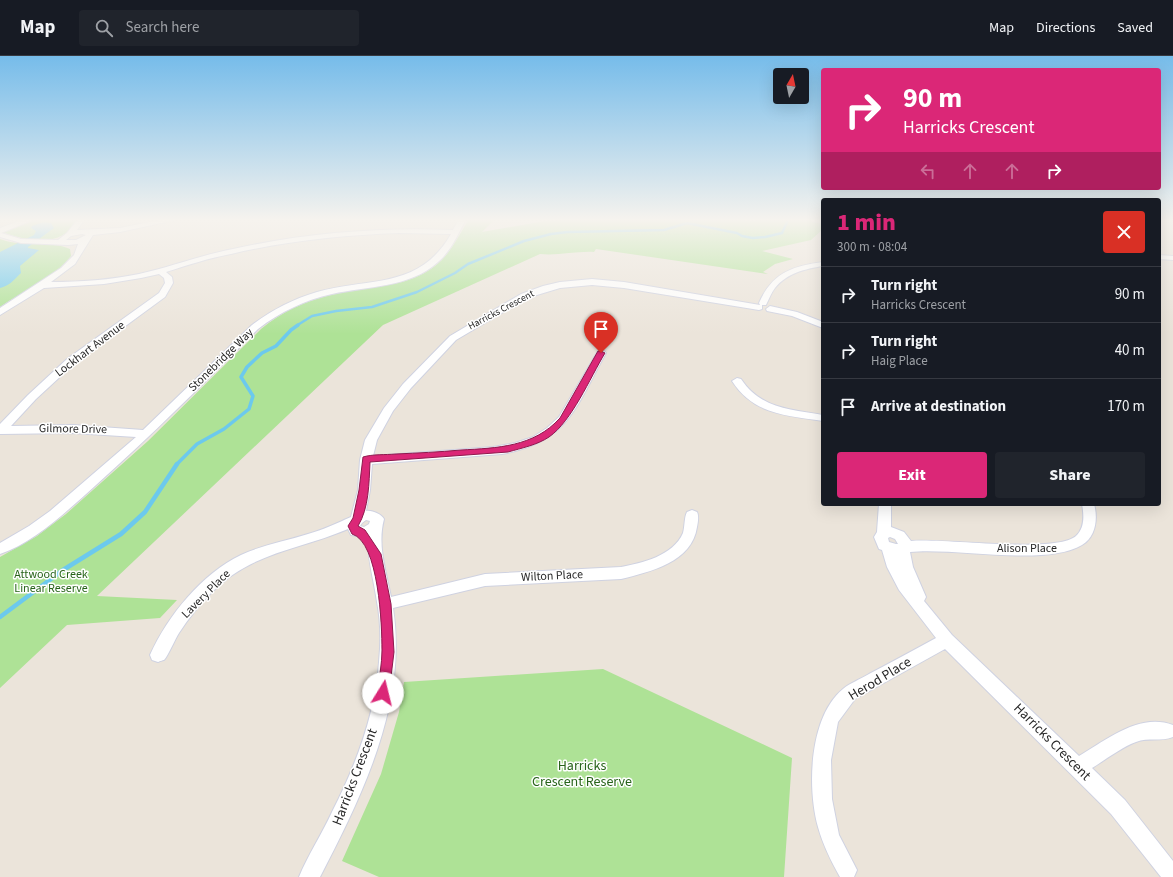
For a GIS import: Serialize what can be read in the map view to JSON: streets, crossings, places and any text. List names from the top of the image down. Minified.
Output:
{"streets":{"street":["Harricks Crescent","Lockhart Avenue","Stonebridge Way","Gilmore Drive","Alison Place","Wilton Place","Lavery Place","Herod Place"]},"crossings":[["Harricks Crescent","Alison Place"],["Harricks Crescent","Wilton Place"],["Harricks Crescent","Lavery Place"],["Harricks Crescent","Herod Place"],["Lockhart Avenue","Gilmore Drive"],["Stonebridge Way","Gilmore Drive"]],"parks":["Attwood Creek Linear Reserve","Harricks Crescent Reserve"],"north":"top","page":{"header":"Map","search":"Search here","nav":["Map","Directions","Saved"],"turn":["90 m","Harricks Crescent"],"heading":["1 min","300 m · 08:04"],"list":[{"name":"Turn right","note":"Harricks Crescent","value":"90 m"},{"name":"Turn right","note":"Haig Place","value":"40 m"},{"name":"Arrive at destination","value":"170 m"}],"buttons":["Exit","Share"]}}
